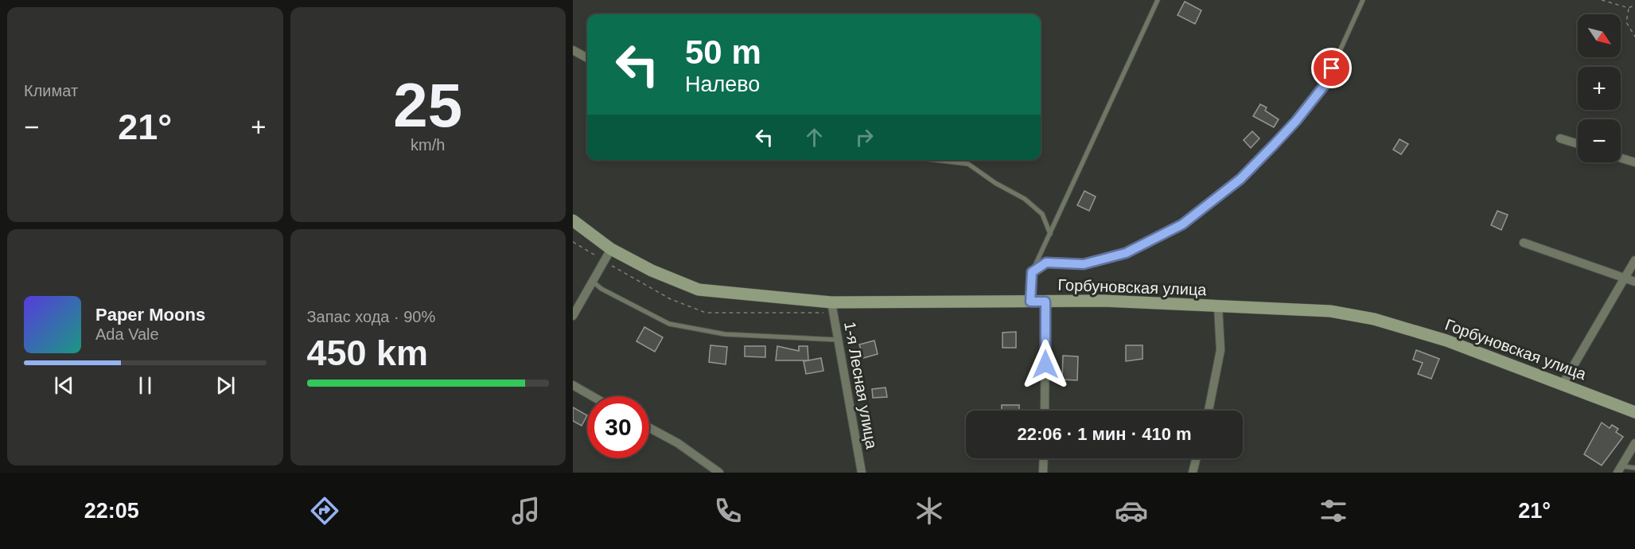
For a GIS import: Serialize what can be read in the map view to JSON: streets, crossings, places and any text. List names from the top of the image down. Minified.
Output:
{"streets":{"main road":["Горбуновская улица"],"street":["1-я Лесная улица"]},"crossings":[["Горбуновская улица","1-я Лесная улица"]],"north":"bottom right","page":{"tile":["Климат",["25","km/h"],["Запас хода · 90%","450 km"]],"map_buttons":["+","−"],"turn":["50 m","Налево"],"heat":["−","21°","+"],"song":["Paper Moons","Ada Vale"],"limit":"30","trip":"22:06 · 1 мин · 410 m","tabs":["22:05","21°"]}}
